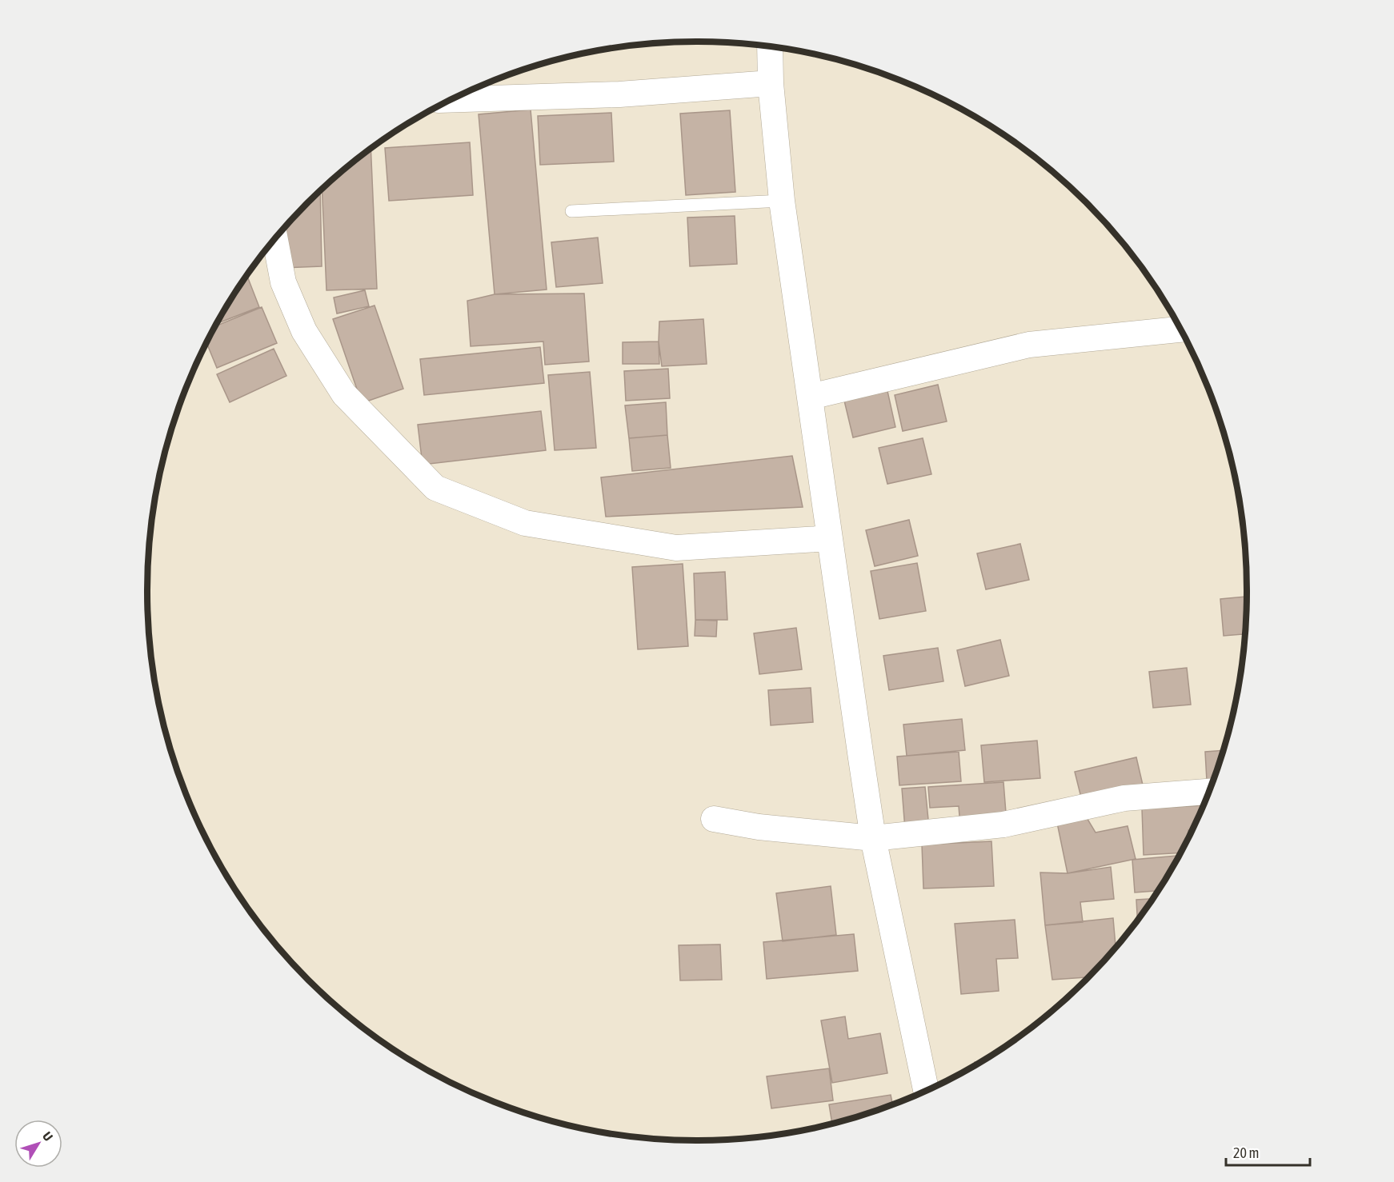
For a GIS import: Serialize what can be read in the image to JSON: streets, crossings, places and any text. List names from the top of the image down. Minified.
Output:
{"scale_bar":"20 m","north":"top right"}
